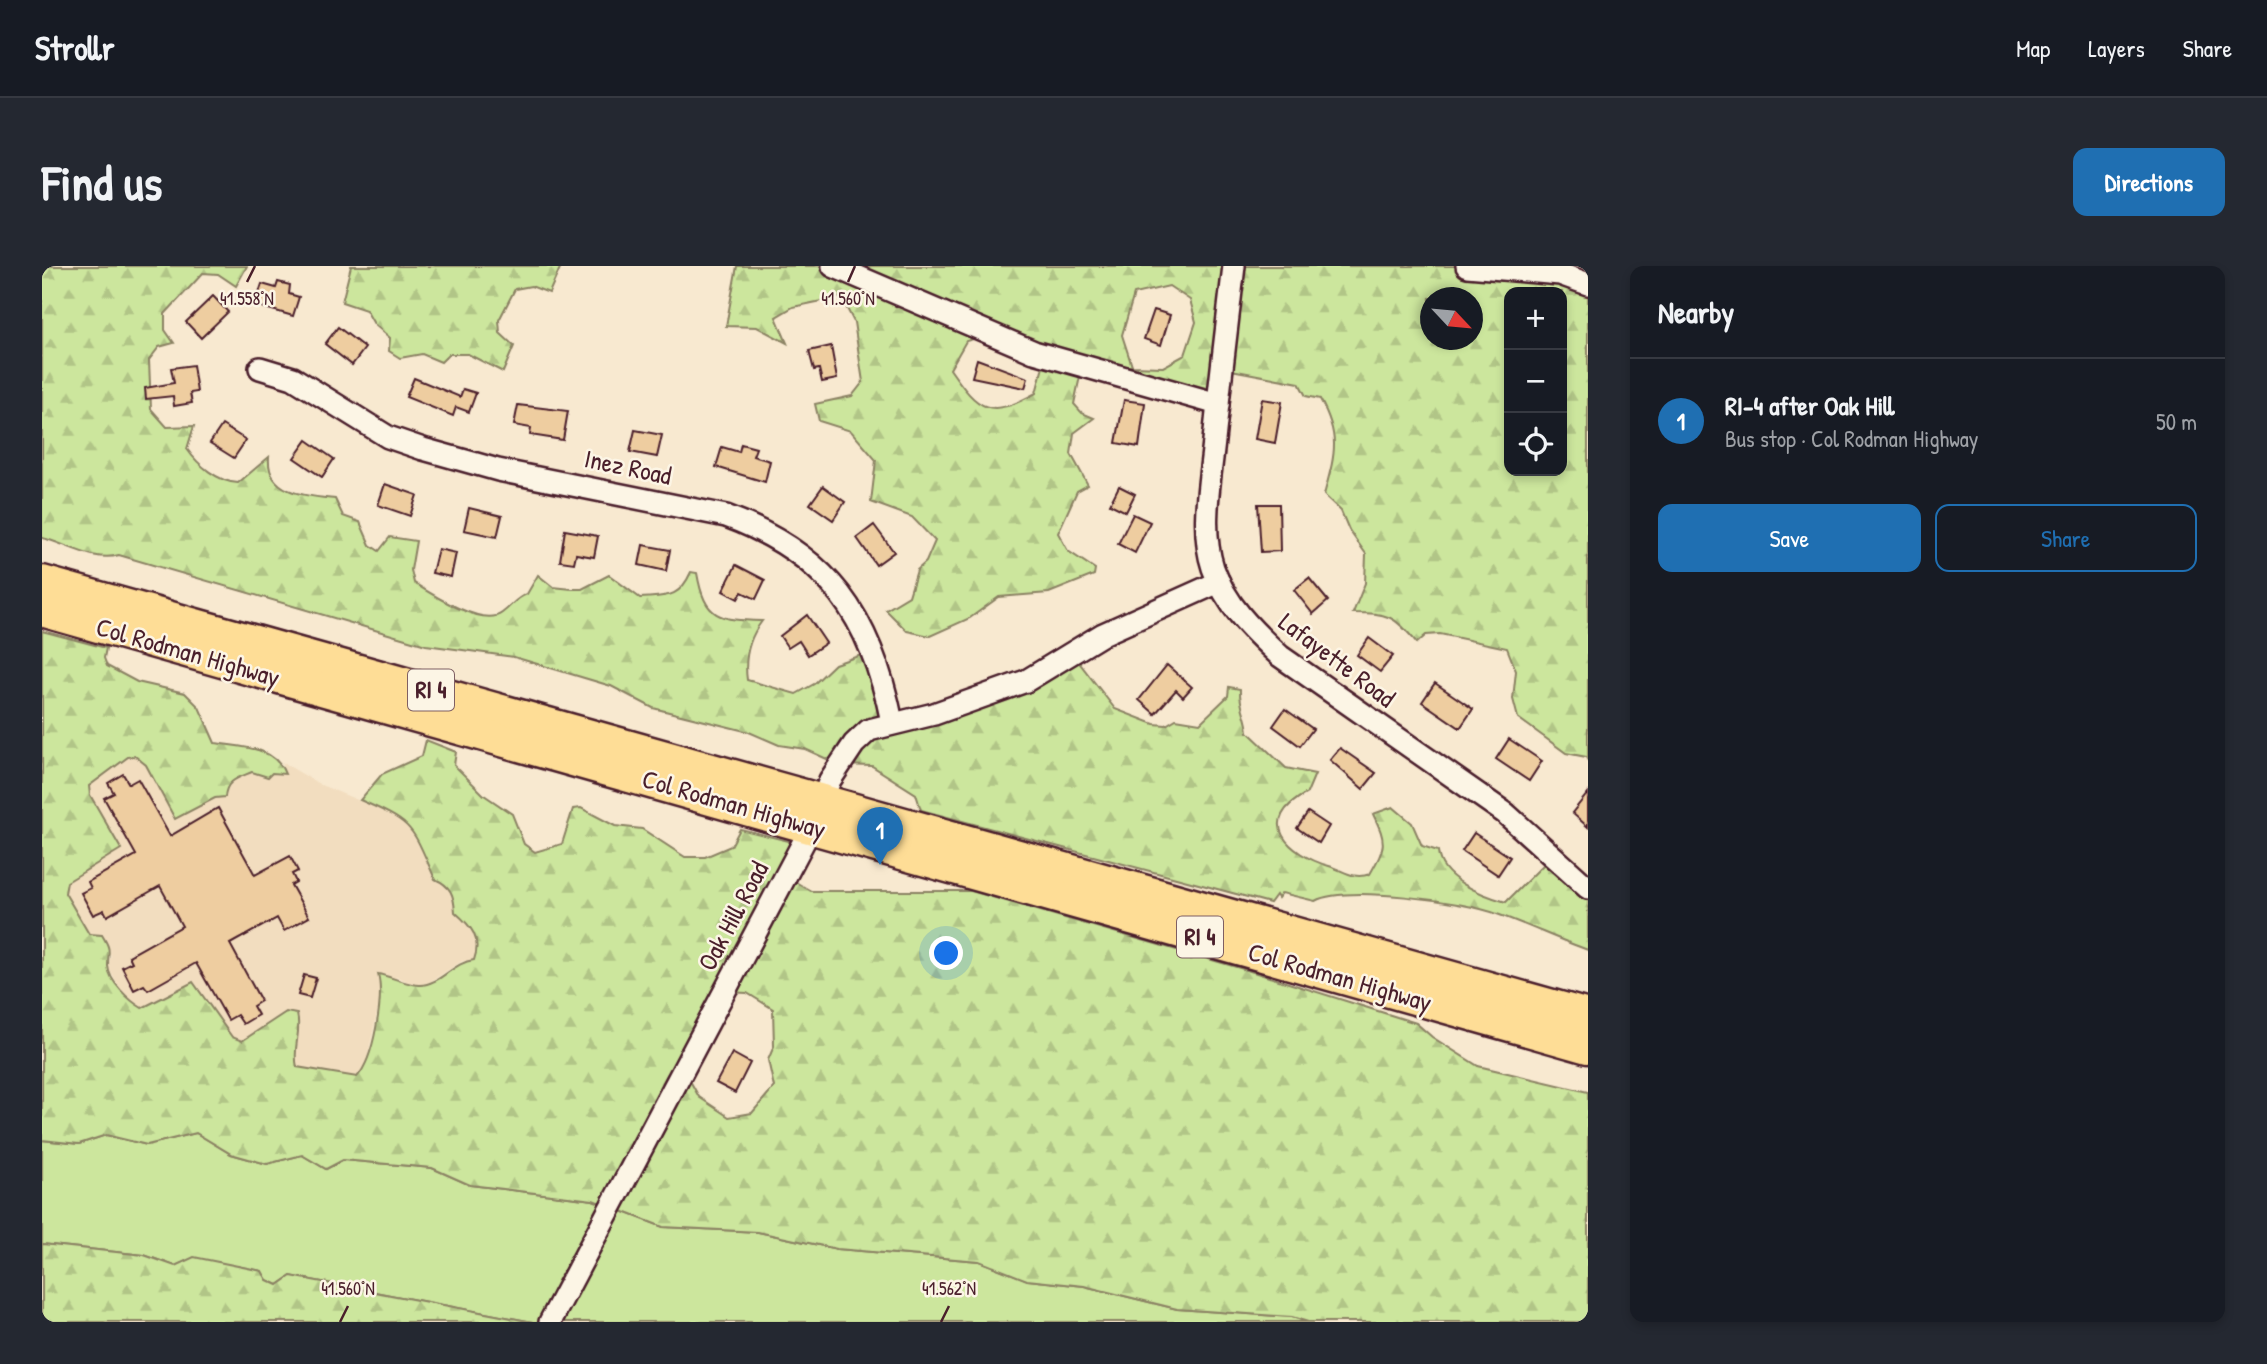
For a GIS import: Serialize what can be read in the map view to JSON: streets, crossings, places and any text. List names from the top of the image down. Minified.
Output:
{"streets":{"highway":["Col Rodman Highway","RI 4"],"street":["Inez Road","Lafayette Road","Oak Hill Road"]},"crossings":[["Inez Road","Oak Hill Road"],["Col Rodman Highway","Oak Hill Road"],["Lafayette Road","Oak Hill Road"]],"north":"bottom right","page":{"header":"Strollr","nav":["Map","Layers","Share"],"buttons":["Directions",["Save","Share"]],"title":"Find us","heading":"Nearby","map_buttons":["+","−"],"list":[{"mark":"1","name":"RI-4 after Oak Hill","note":"Bus stop · Col Rodman Highway","value":"50 m"}],"pins":"1"},"coordinates":["41.558°N","41.560°N","41.562°N"]}
